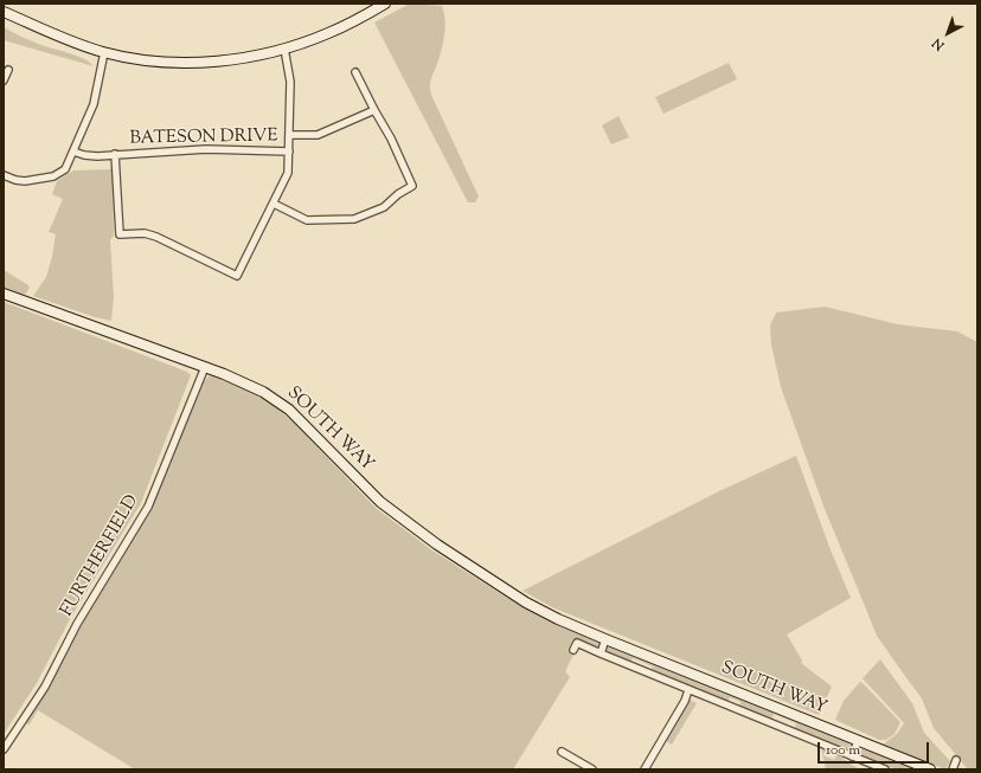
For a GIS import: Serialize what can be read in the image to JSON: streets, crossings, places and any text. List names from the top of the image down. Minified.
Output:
{"streets":{"street":["BATESON DRIVE","SOUTH WAY","FURTHERFIELD"]},"crossings":[["SOUTH WAY","FURTHERFIELD"]],"scale_bar":"100 m","north":"bottom left"}
